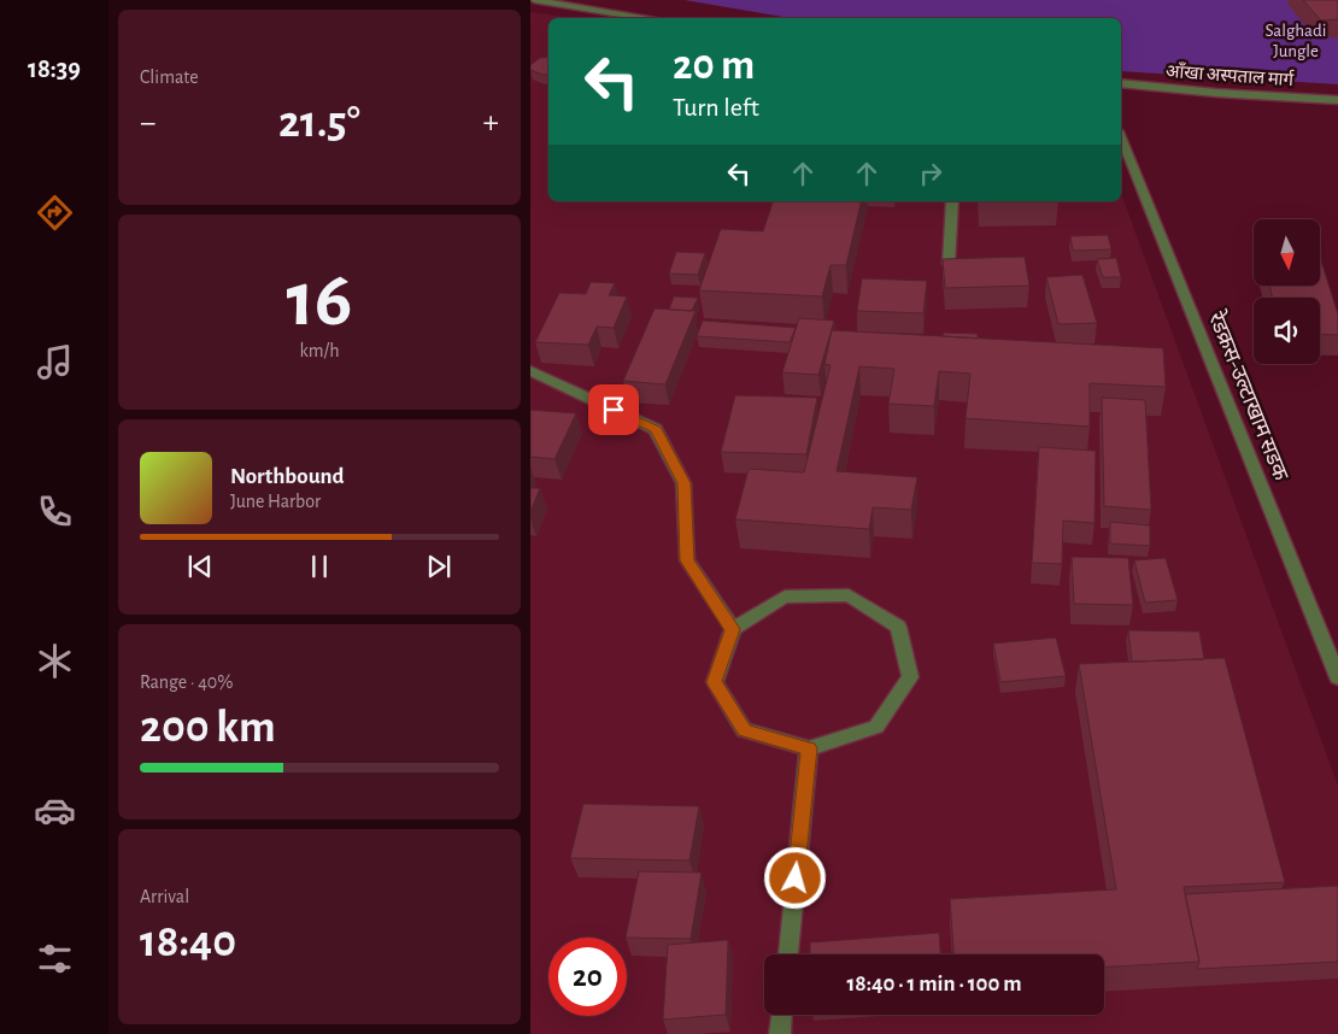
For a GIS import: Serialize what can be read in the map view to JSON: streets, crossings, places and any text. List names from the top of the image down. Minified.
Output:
{"streets":{"street":["आँखा अस्पताल मार्ग","रेडक्रस-उल्टाखाम सडक"]},"parks":["Salghadi Jungle"],"north":"bottom","page":{"tabs":"18:39","tile":["Climate",["16","km/h"],["Range · 40%","200 km"],["Arrival","18:40"]],"turn":["20 m","Turn left"],"heat":["−","21.5°","+"],"song":["Northbound","June Harbor"],"limit":"20","trip":"18:40 · 1 min · 100 m"}}
